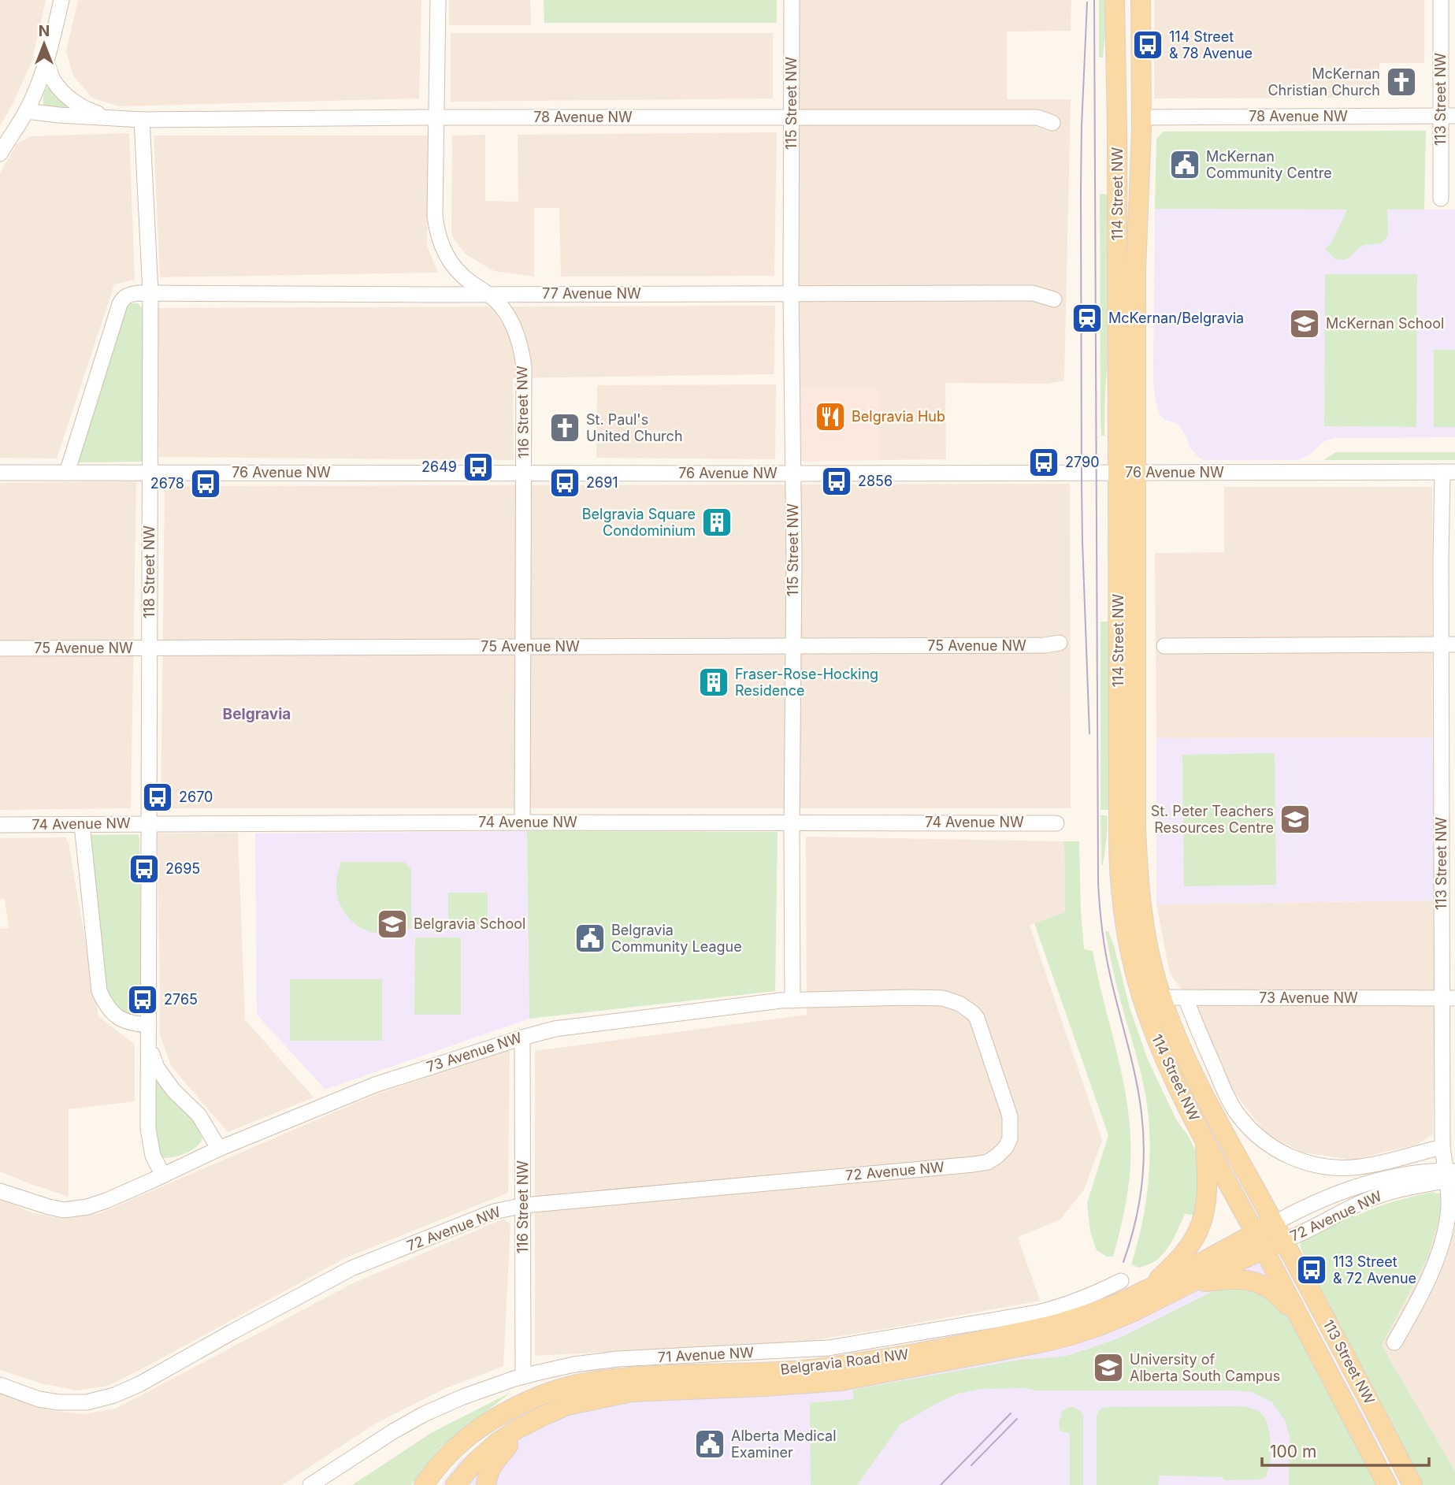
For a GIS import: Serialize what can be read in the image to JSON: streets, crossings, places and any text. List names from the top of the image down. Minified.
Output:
{"streets":{"main road":["113 Street NW","114 Street NW","Belgravia Road NW"],"street":["115 Street NW","78 Avenue NW","77 Avenue NW","116 Street NW","76 Avenue NW","118 Street NW","75 Avenue NW","74 Avenue NW","73 Avenue NW","72 Avenue NW","71 Avenue NW"]},"crossings":[["113 Street NW","78 Avenue NW"],["113 Street NW","114 Street NW"],["113 Street NW","76 Avenue NW"],["113 Street NW","73 Avenue NW"],["113 Street NW","72 Avenue NW"],["113 Street NW","Belgravia Road NW"],["115 Street NW","78 Avenue NW"],["115 Street NW","77 Avenue NW"],["115 Street NW","76 Avenue NW"],["115 Street NW","75 Avenue NW"],["115 Street NW","74 Avenue NW"],["115 Street NW","73 Avenue NW"],["78 Avenue NW","114 Street NW"],["78 Avenue NW","116 Street NW"],["78 Avenue NW","118 Street NW"],["114 Street NW","76 Avenue NW"],["114 Street NW","73 Avenue NW"],["114 Street NW","72 Avenue NW"],["114 Street NW","Belgravia Road NW"],["77 Avenue NW","116 Street NW"],["77 Avenue NW","76 Avenue NW"],["77 Avenue NW","118 Street NW"],["116 Street NW","76 Avenue NW"],["116 Street NW","75 Avenue NW"],["116 Street NW","74 Avenue NW"],["116 Street NW","73 Avenue NW"],["116 Street NW","72 Avenue NW"],["116 Street NW","71 Avenue NW"],["76 Avenue NW","118 Street NW"],["118 Street NW","75 Avenue NW"],["118 Street NW","74 Avenue NW"],["118 Street NW","73 Avenue NW"],["73 Avenue NW","72 Avenue NW"],["72 Avenue NW","Belgravia Road NW"]],"districts":["Belgravia"],"places":{"bus stop":["114 Street & 78 Avenue","2790","2649","2856","2691","2678","2670","2695","2765","113 Street & 72 Avenue"],"church":["McKernan Christian Church","St. Paul's United Church"],"public building":["McKernan Community Centre","Belgravia Community League","Alberta Medical Examiner"],"station":["McKernan/Belgravia"],"school or university":["McKernan School","St. Peter Teachers Resources Centre","Belgravia School","University of Alberta South Campus"],"restaurant":["Belgravia Hub"],"building":["Belgravia Square Condominium","Fraser-Rose-Hocking Residence"]},"scale_bar":"100 m","north":"top"}
